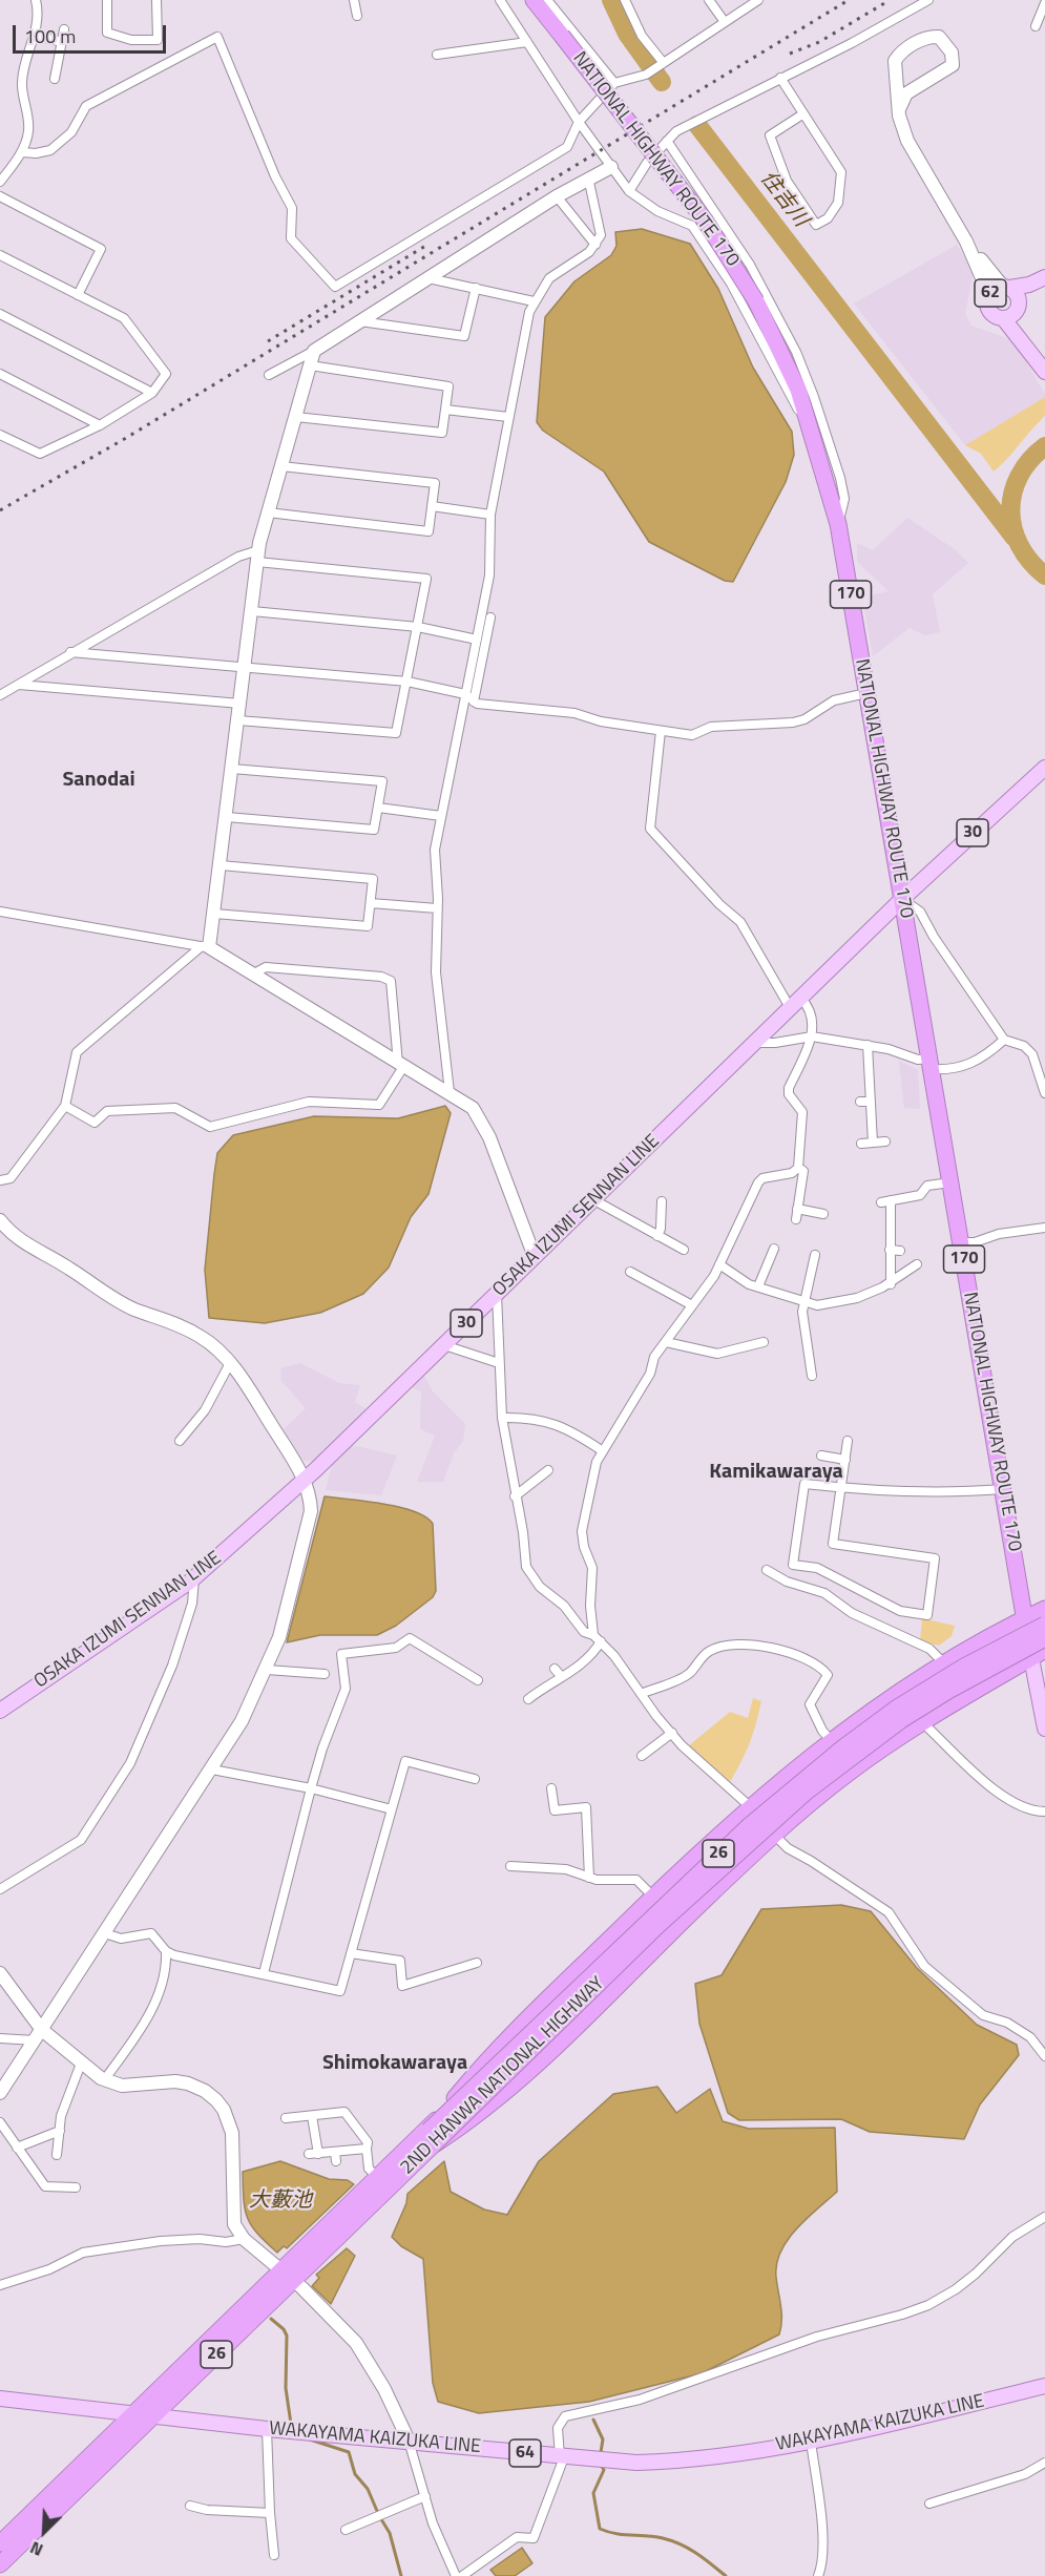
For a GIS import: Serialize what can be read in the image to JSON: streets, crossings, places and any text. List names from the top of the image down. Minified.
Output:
{"streets":{"highway":["NATIONAL HIGHWAY ROUTE 170","170","26","2ND HANWA NATIONAL HIGHWAY"],"main road":["62","30","OSAKA IZUMI SENNAN LINE","WAKAYAMA KAIZUKA LINE","64"]},"crossings":[["NATIONAL HIGHWAY ROUTE 170","OSAKA IZUMI SENNAN LINE"],["NATIONAL HIGHWAY ROUTE 170","26"],["26","2ND HANWA NATIONAL HIGHWAY"],["2ND HANWA NATIONAL HIGHWAY","WAKAYAMA KAIZUKA LINE"]],"districts":["Sanodai","Kamikawaraya","Shimokawaraya"],"water":["住吉川","大藪池"],"scale_bar":"100 m","north":"bottom left"}
